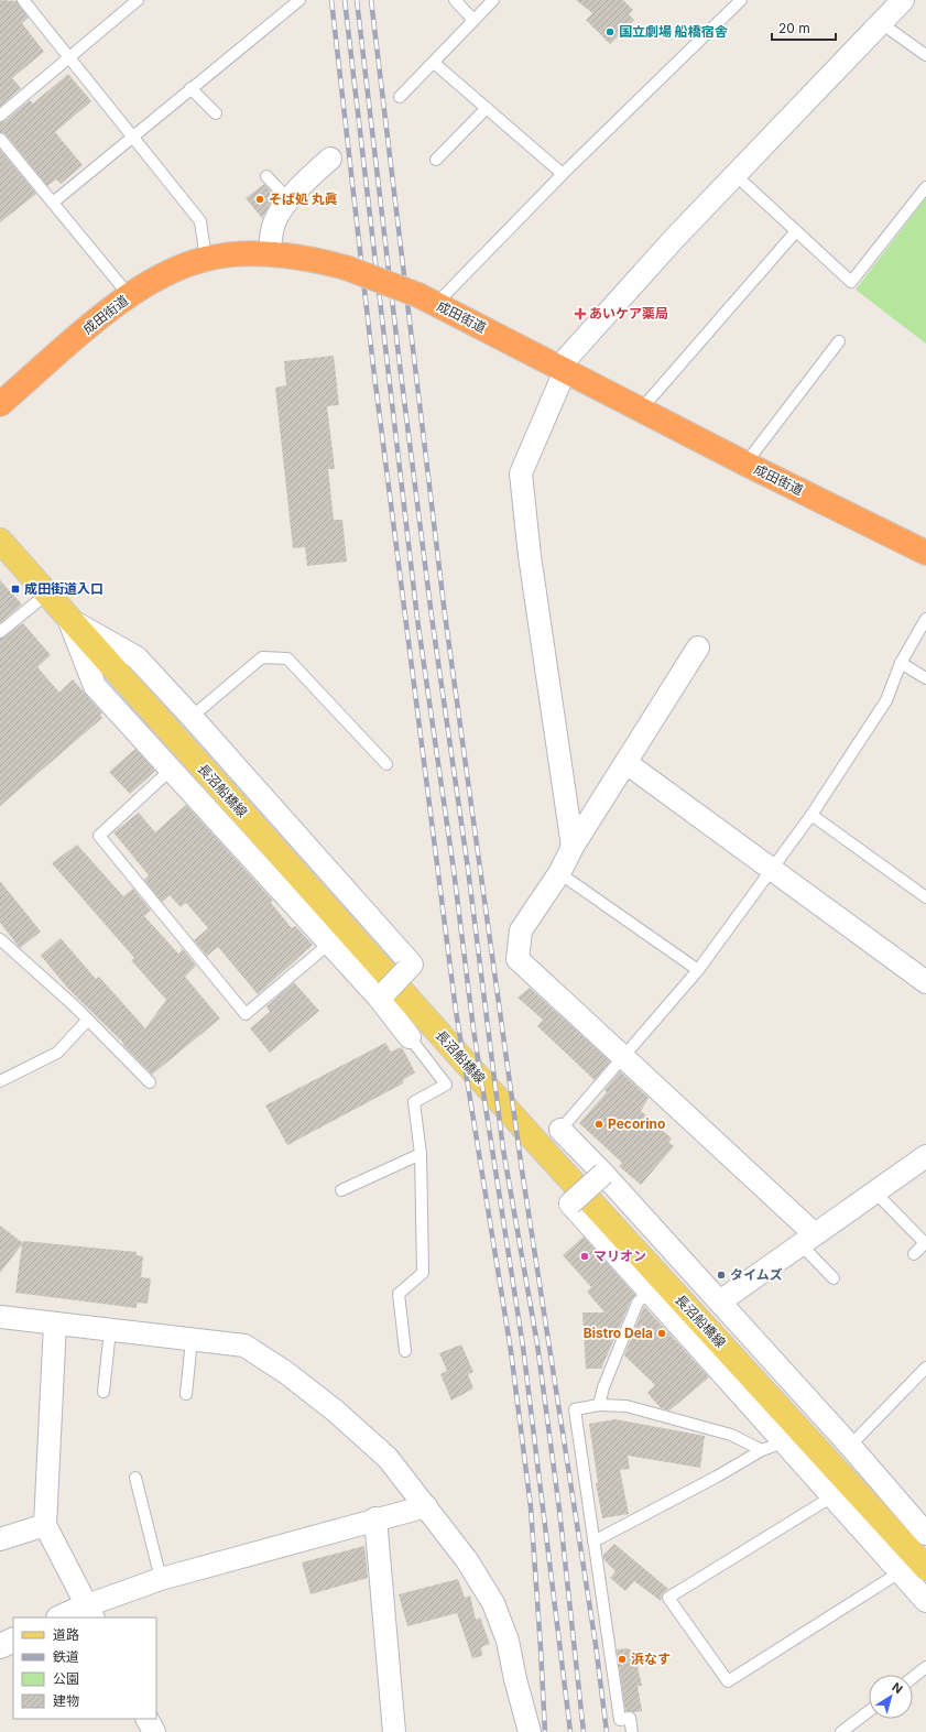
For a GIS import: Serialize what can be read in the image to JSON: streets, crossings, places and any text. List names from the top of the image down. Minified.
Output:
{"streets":{"highway":["成田街道"],"main road":["長沼船橋線"]},"places":{"other":["国立劇場 船橋宿舎","そば処 丸眞","Pecorino","マリオン","タイムズ","Bistro Dela","浜なす"],"health":["あいケア薬局"],"transit":["成田街道入口"]},"legend":["道路","鉄道","公園","建物"],"scale_bar":"20 m","north":"top right"}
